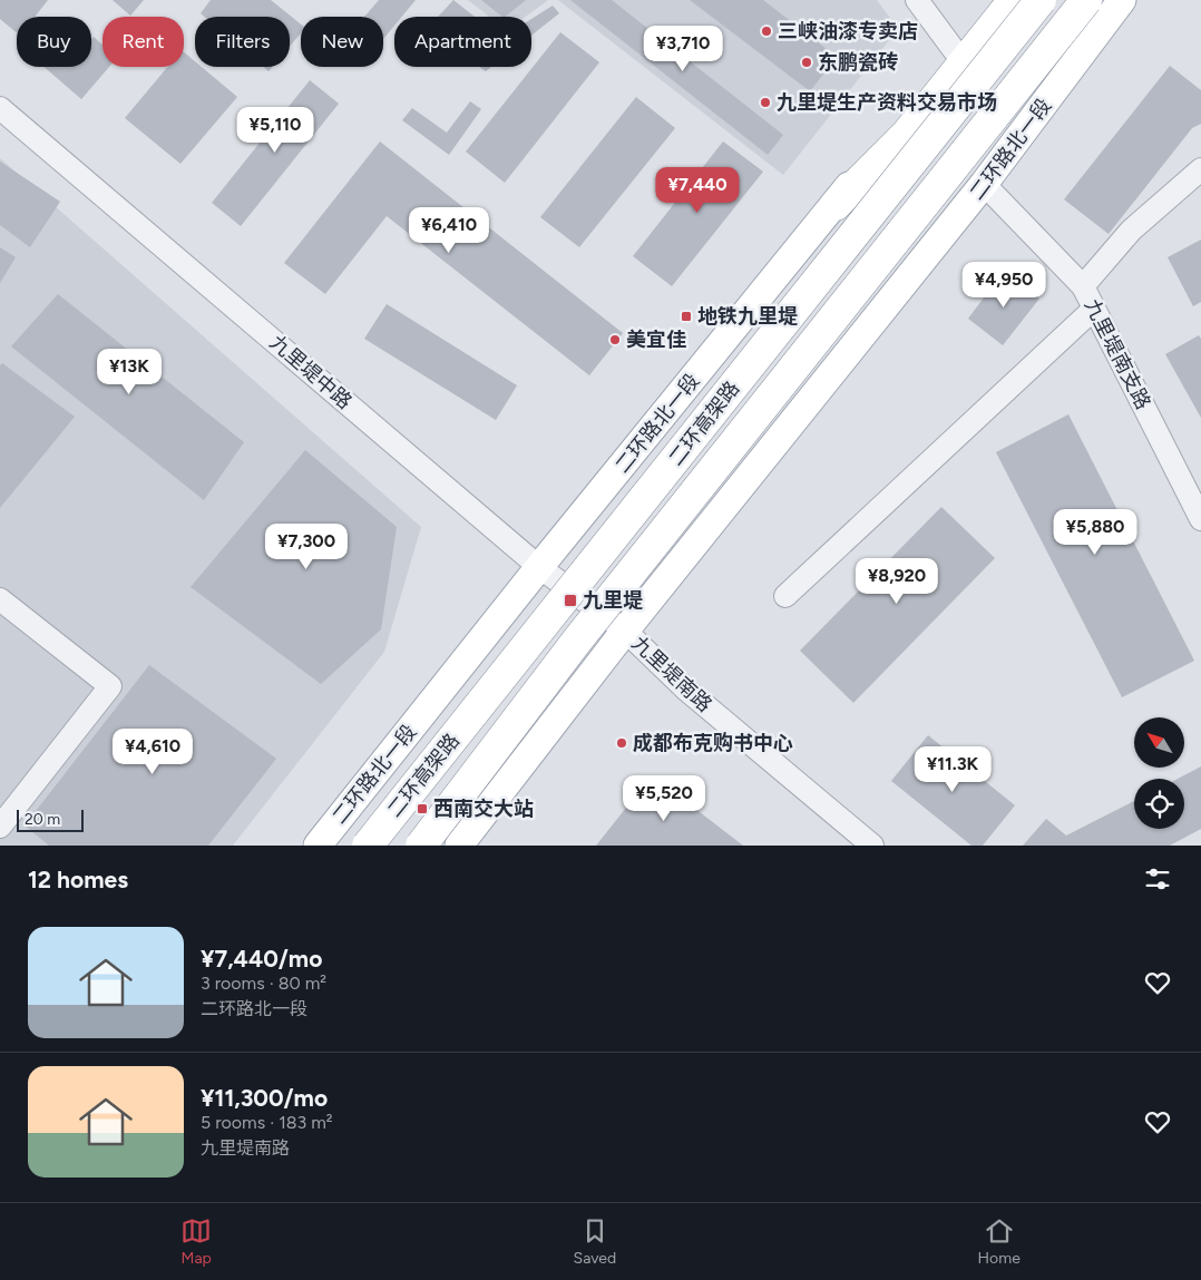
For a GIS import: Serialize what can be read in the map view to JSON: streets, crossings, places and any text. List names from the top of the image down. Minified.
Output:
{"streets":{"highway":["二环高架路"],"main road":["二环路北一段"],"street":["九里堤南支路","九里堤中路","九里堤南路"]},"crossings":[["二环路北一段","九里堤南支路"],["二环路北一段","九里堤中路"],["二环路北一段","九里堤南路"],["九里堤中路","九里堤南路"]],"places":{"other":["三峡油漆专卖店","东鹏瓷砖","九里堤生产资料交易市场","美宜佳","成都布克购书中心"],"transit":["地铁九里堤","九里堤","西南交大站"]},"scale_bar":"20 m","north":"top left","page":{"chip":["Buy","Rent","Filters","New","Apartment"],"price":["¥3,710","¥5,110","¥7,440","¥6,410","¥4,950","¥13K","¥5,880","¥7,300","¥8,920","¥4,610","¥11.3K","¥5,520"],"scale":"20 m","heading":"12 homes","list":[{"name":"¥7,440/mo","note":"3 rooms · 80 m² · 二环路北一段"},{"name":"¥11,300/mo","note":"5 rooms · 183 m² · 九里堤南路"}],"tabs":["Map","Saved","Home"]}}
